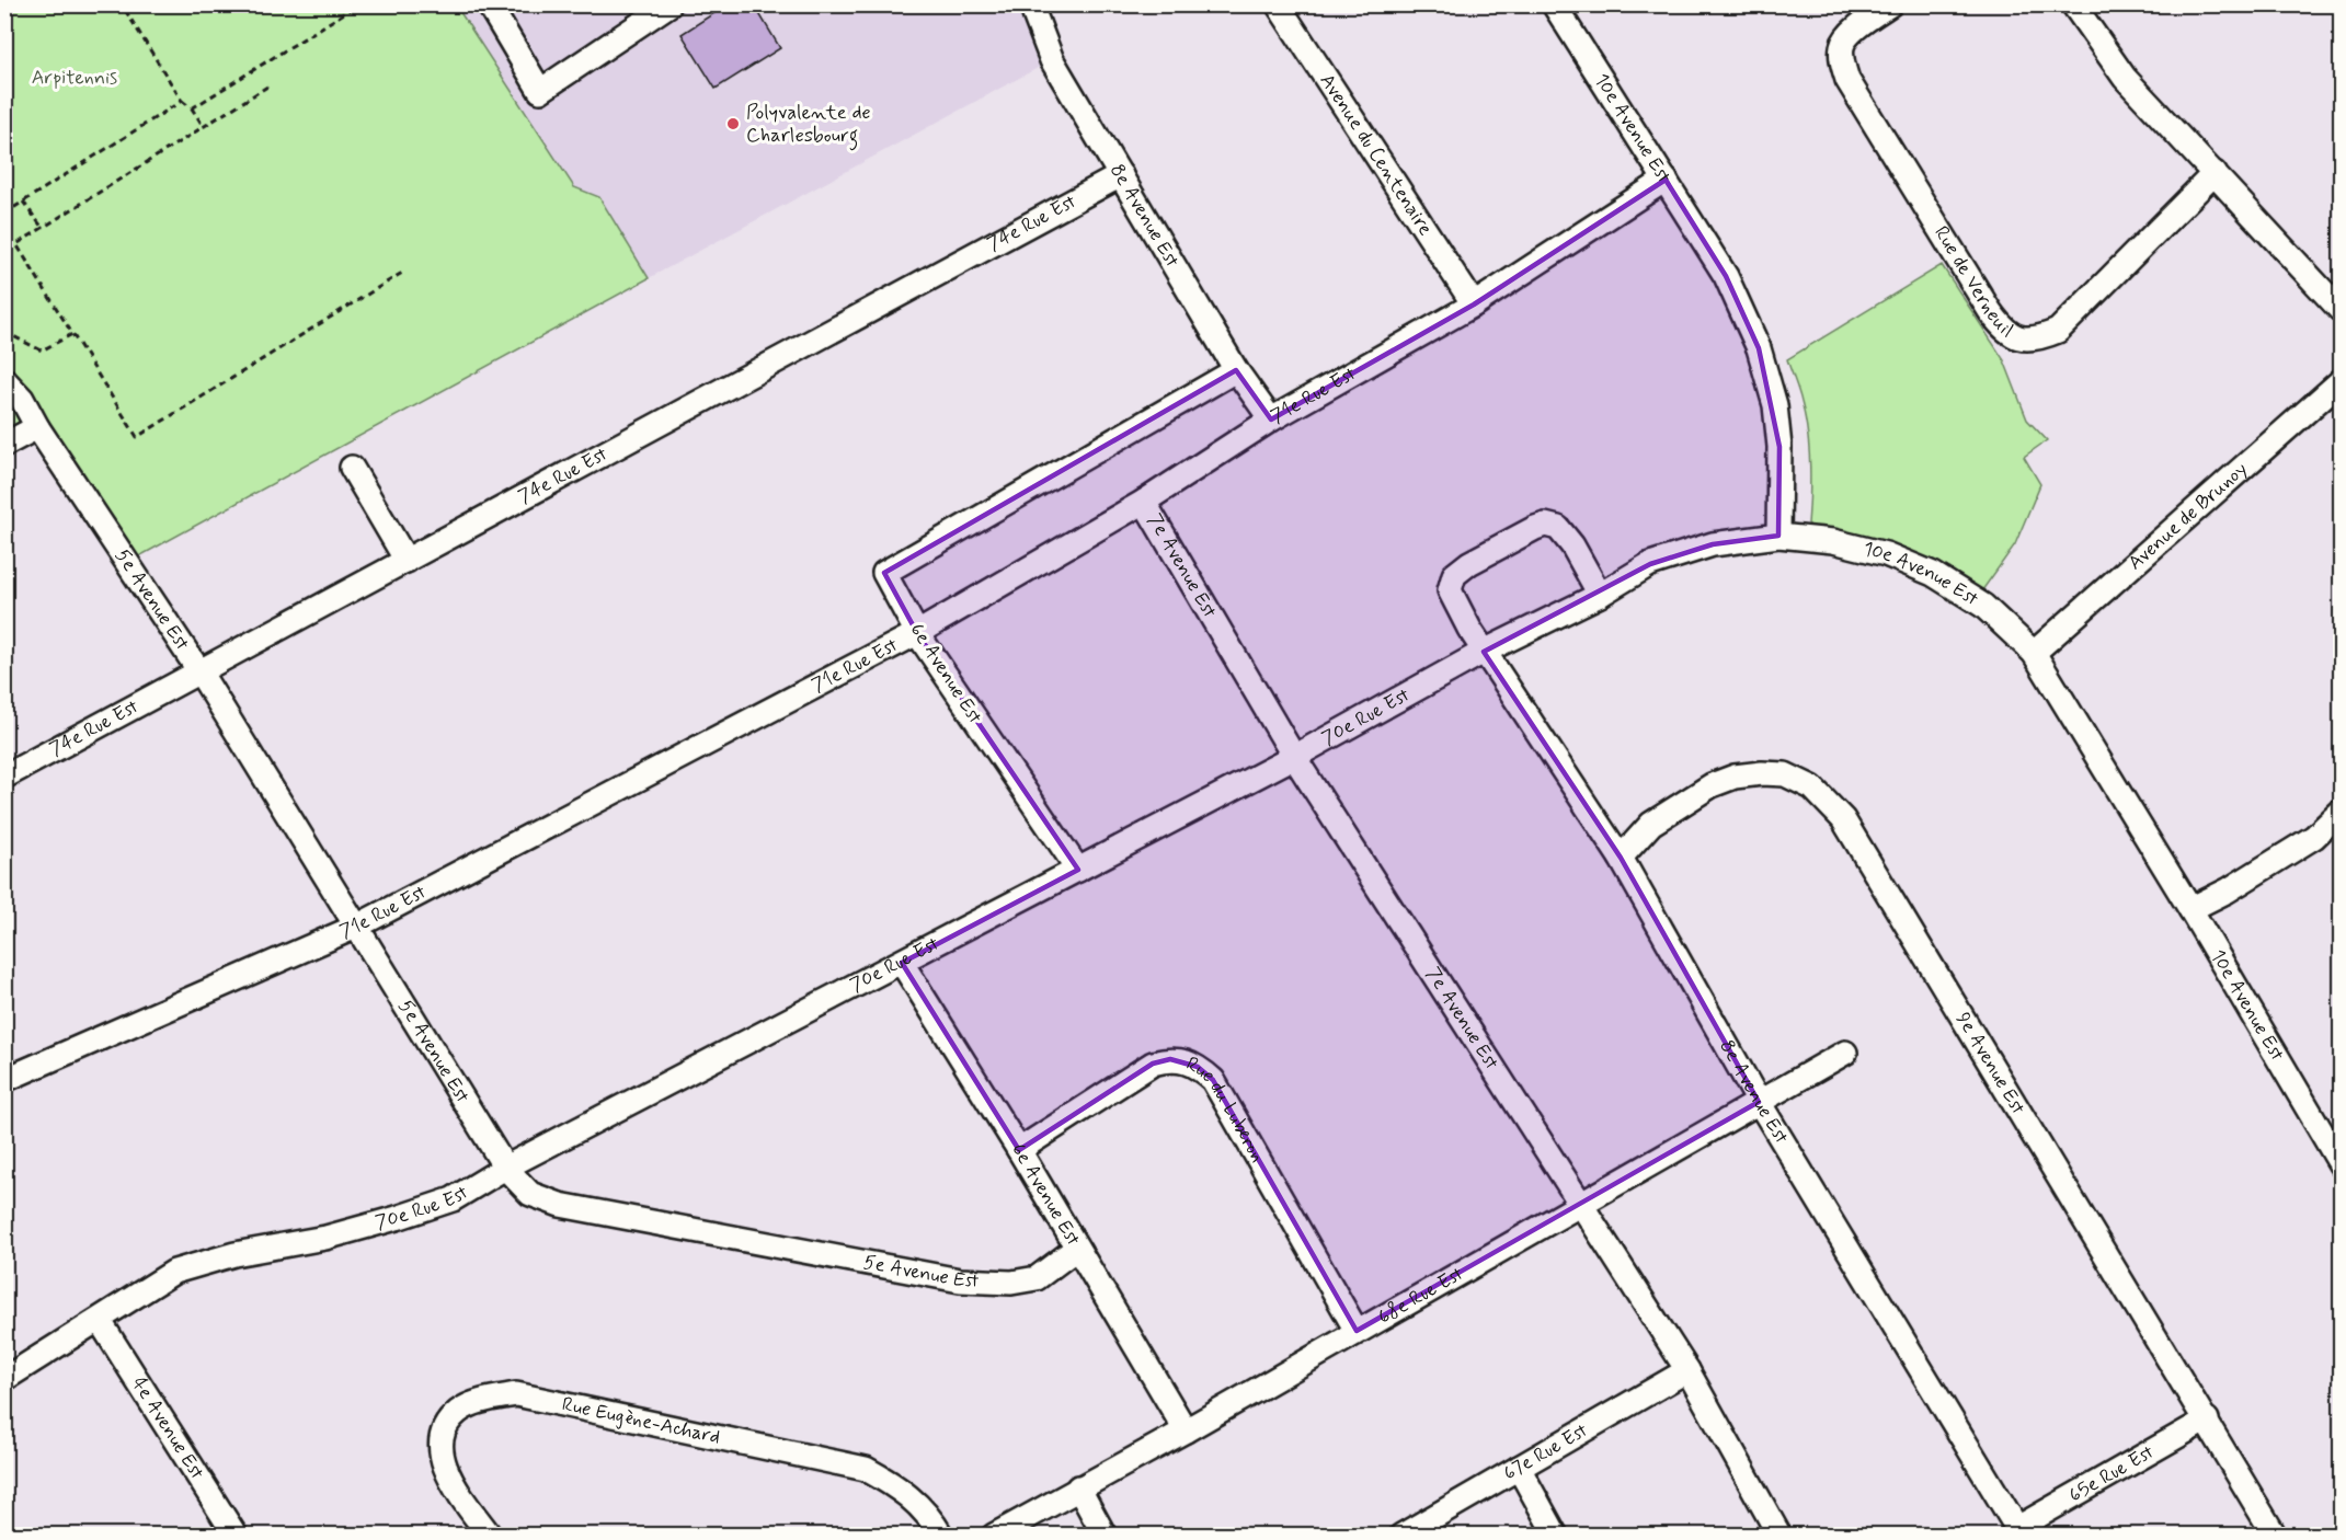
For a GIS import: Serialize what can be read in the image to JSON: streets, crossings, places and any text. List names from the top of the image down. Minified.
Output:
{"streets":{"street":["10e Avenue Est","Avenue du Centenaire","8e Avenue Est","74e Rue Est","Rue de Verneuil","71e Rue Est","Avenue de Brunoy","7e Avenue Est","5e Avenue Est","6e Avenue Est","70e Rue Est","9e Avenue Est","Rue du Luberon","68e Rue Est","Rue Eugène-Achard","4e Avenue Est","67e Rue Est","65e Rue Est"]},"crossings":[["10e Avenue Est","71e Rue Est"],["10e Avenue Est","Avenue de Brunoy"],["10e Avenue Est","70e Rue Est"],["Avenue du Centenaire","71e Rue Est"],["8e Avenue Est","74e Rue Est"],["8e Avenue Est","71e Rue Est"],["8e Avenue Est","6e Avenue Est"],["8e Avenue Est","70e Rue Est"],["8e Avenue Est","9e Avenue Est"],["8e Avenue Est","68e Rue Est"],["8e Avenue Est","65e Rue Est"],["74e Rue Est","5e Avenue Est"],["71e Rue Est","7e Avenue Est"],["71e Rue Est","5e Avenue Est"],["71e Rue Est","6e Avenue Est"],["7e Avenue Est","70e Rue Est"],["7e Avenue Est","68e Rue Est"],["7e Avenue Est","67e Rue Est"],["5e Avenue Est","6e Avenue Est"],["5e Avenue Est","70e Rue Est"],["6e Avenue Est","70e Rue Est"],["6e Avenue Est","Rue du Luberon"],["6e Avenue Est","68e Rue Est"],["70e Rue Est","4e Avenue Est"],["9e Avenue Est","65e Rue Est"],["Rue du Luberon","68e Rue Est"]],"parks":["Arpitennis"],"places":["Polyvalente de Charlesbourg"]}
